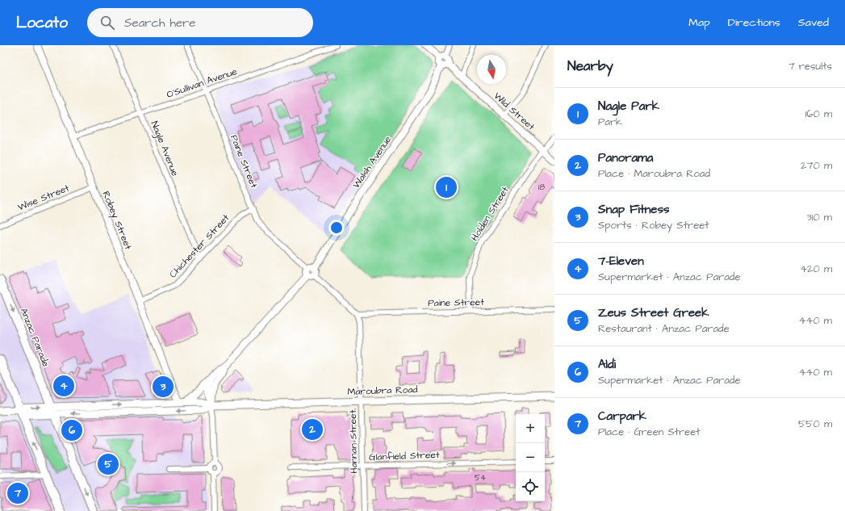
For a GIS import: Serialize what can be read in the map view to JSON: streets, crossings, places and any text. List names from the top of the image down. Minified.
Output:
{"streets":{"main road":["Anzac Parade","Maroubra Road"],"street":["O'Sullivan Avenue","Wild Street","Nagle Avenue","Paine Street","Walsh Avenue","Wise Street","Holden Street","Robey Street","Chichester Street","Hannan Street","Glanfield Street"]},"crossings":[["O'Sullivan Avenue","Nagle Avenue"],["O'Sullivan Avenue","Paine Street"],["O'Sullivan Avenue","Robey Street"],["Wild Street","Walsh Avenue"],["Wild Street","Holden Street"],["Nagle Avenue","Chichester Street"],["Paine Street","Walsh Avenue"],["Paine Street","Holden Street"],["Paine Street","Chichester Street"],["Paine Street","Hannan Street"],["Wise Street","Robey Street"],["Robey Street","Chichester Street"],["Robey Street","Maroubra Road"],["Anzac Parade","Maroubra Road"],["Maroubra Road","Hannan Street"],["Hannan Street","Glanfield Street"]],"one_way":["Glanfield Street"],"house_numbers":["18","54"],"north":"bottom","page":{"header":"Locato","search":"Search here","nav":["Map","Directions","Saved"],"heading":["Nearby","7 results"],"list":[{"mark":"1","name":"Nagle Park","note":"Park","value":"160 m"},{"mark":"2","name":"Panorama","note":"Place · Maroubra Road","value":"270 m"},{"mark":"3","name":"Snap Fitness","note":"Sports · Robey Street","value":"310 m"},{"mark":"4","name":"7-Eleven","note":"Supermarket · Anzac Parade","value":"420 m"},{"mark":"5","name":"Zeus Street Greek","note":"Restaurant · Anzac Parade","value":"440 m"},{"mark":"6","name":"Aldi","note":"Supermarket · Anzac Parade","value":"440 m"},{"mark":"7","name":"Carpark","note":"Place · Green Street","value":"550 m"}],"pins":["1","4","3","2","6","5","7"],"map_buttons":["+","−"]}}
